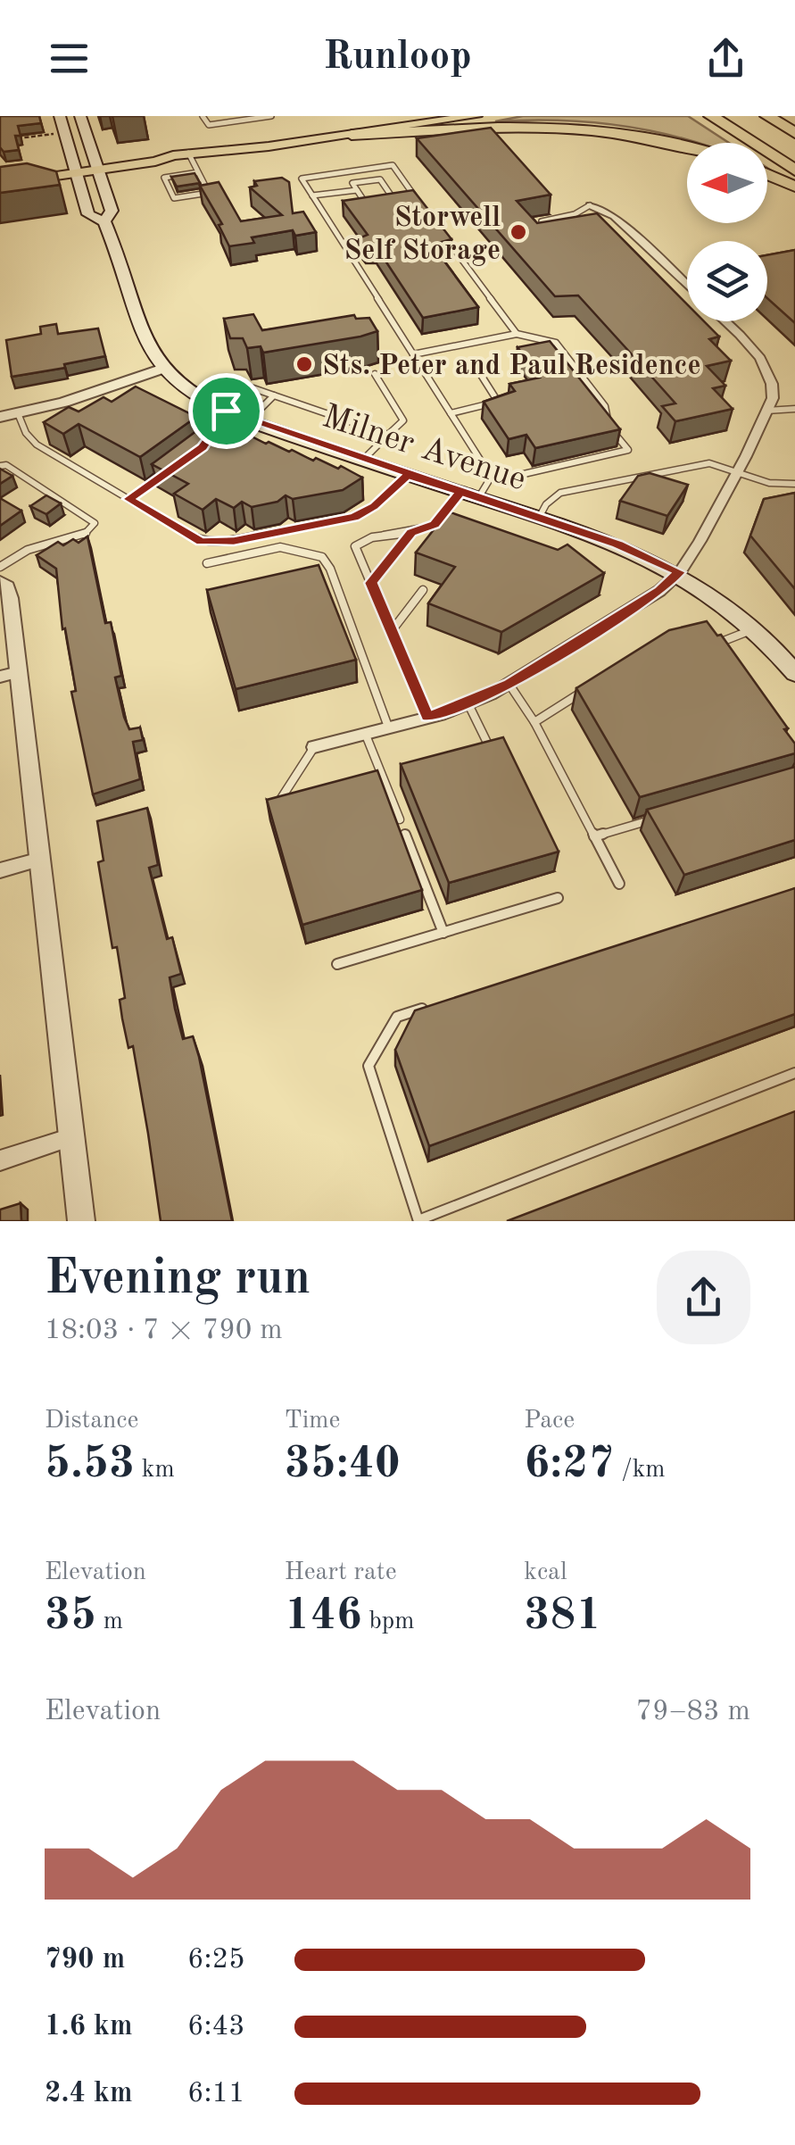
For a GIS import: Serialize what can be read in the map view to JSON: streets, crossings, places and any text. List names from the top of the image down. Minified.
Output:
{"streets":{"main road":["Milner Avenue"]},"places":["Storwell Self Storage","Sts. Peter and Paul Residence"],"north":"left","page":{"header":"Runloop","heading":["Evening run","18:03 · 7 × 790 m"],"stats":[["Distance","5.53 km"],["Time","35:40"],["Pace","6:27 /km"],["Elevation","35 m"],["Heart rate","146 bpm"],["kcal","381"]],"chart":["Elevation","79–83 m"],"list":[{"name":"790 m","note":"6:25"},{"name":"1.6 km","note":"6:43"},{"name":"2.4 km","note":"6:11"}]}}
